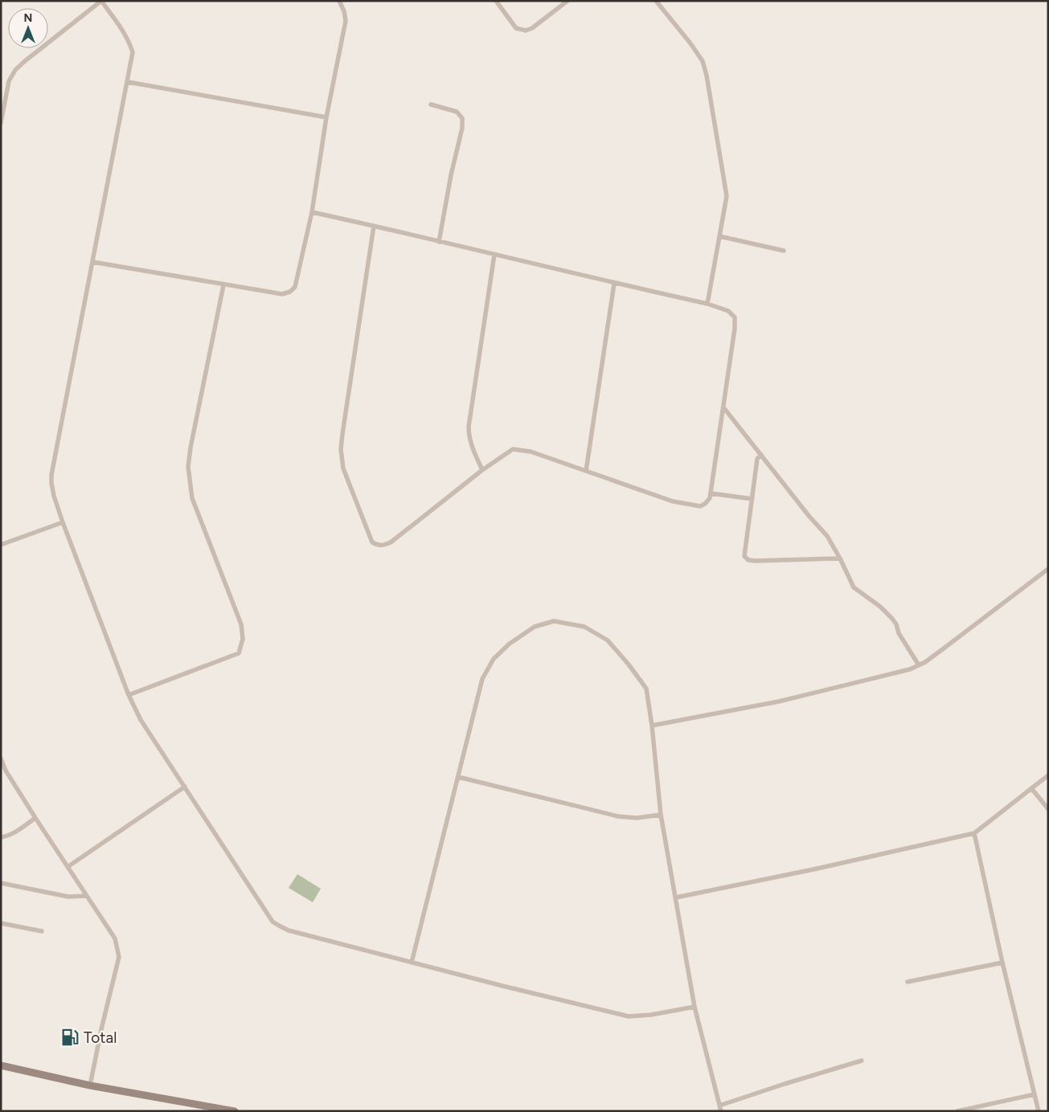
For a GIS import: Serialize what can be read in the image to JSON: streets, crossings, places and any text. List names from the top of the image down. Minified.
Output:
{"places":{"fuel station":["Total"]},"north":"top"}
